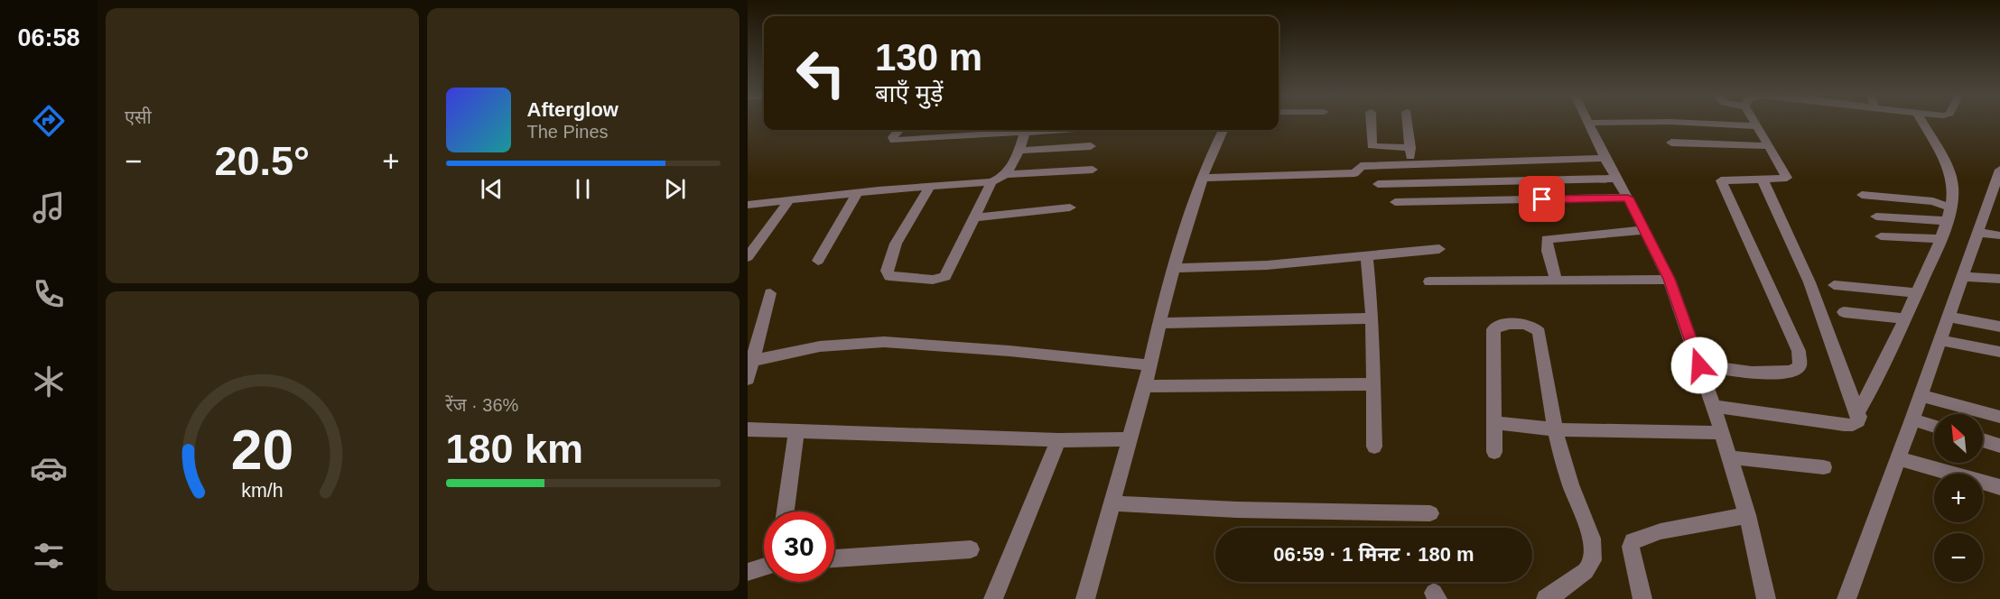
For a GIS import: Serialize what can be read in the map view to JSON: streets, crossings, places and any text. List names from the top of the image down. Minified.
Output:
{"north":"top left","page":{"tabs":"06:58","tile":["एसी",["रेंज · 36%","180 km"]],"turn":["130 m","बाएँ मुड़ें"],"song":["Afterglow","The Pines"],"heat":["−","20.5°","+"],"map_buttons":["+","−"],"limit":"30","trip":"06:59 · 1 मिनट · 180 m","gauge":["20","km/h"]}}
